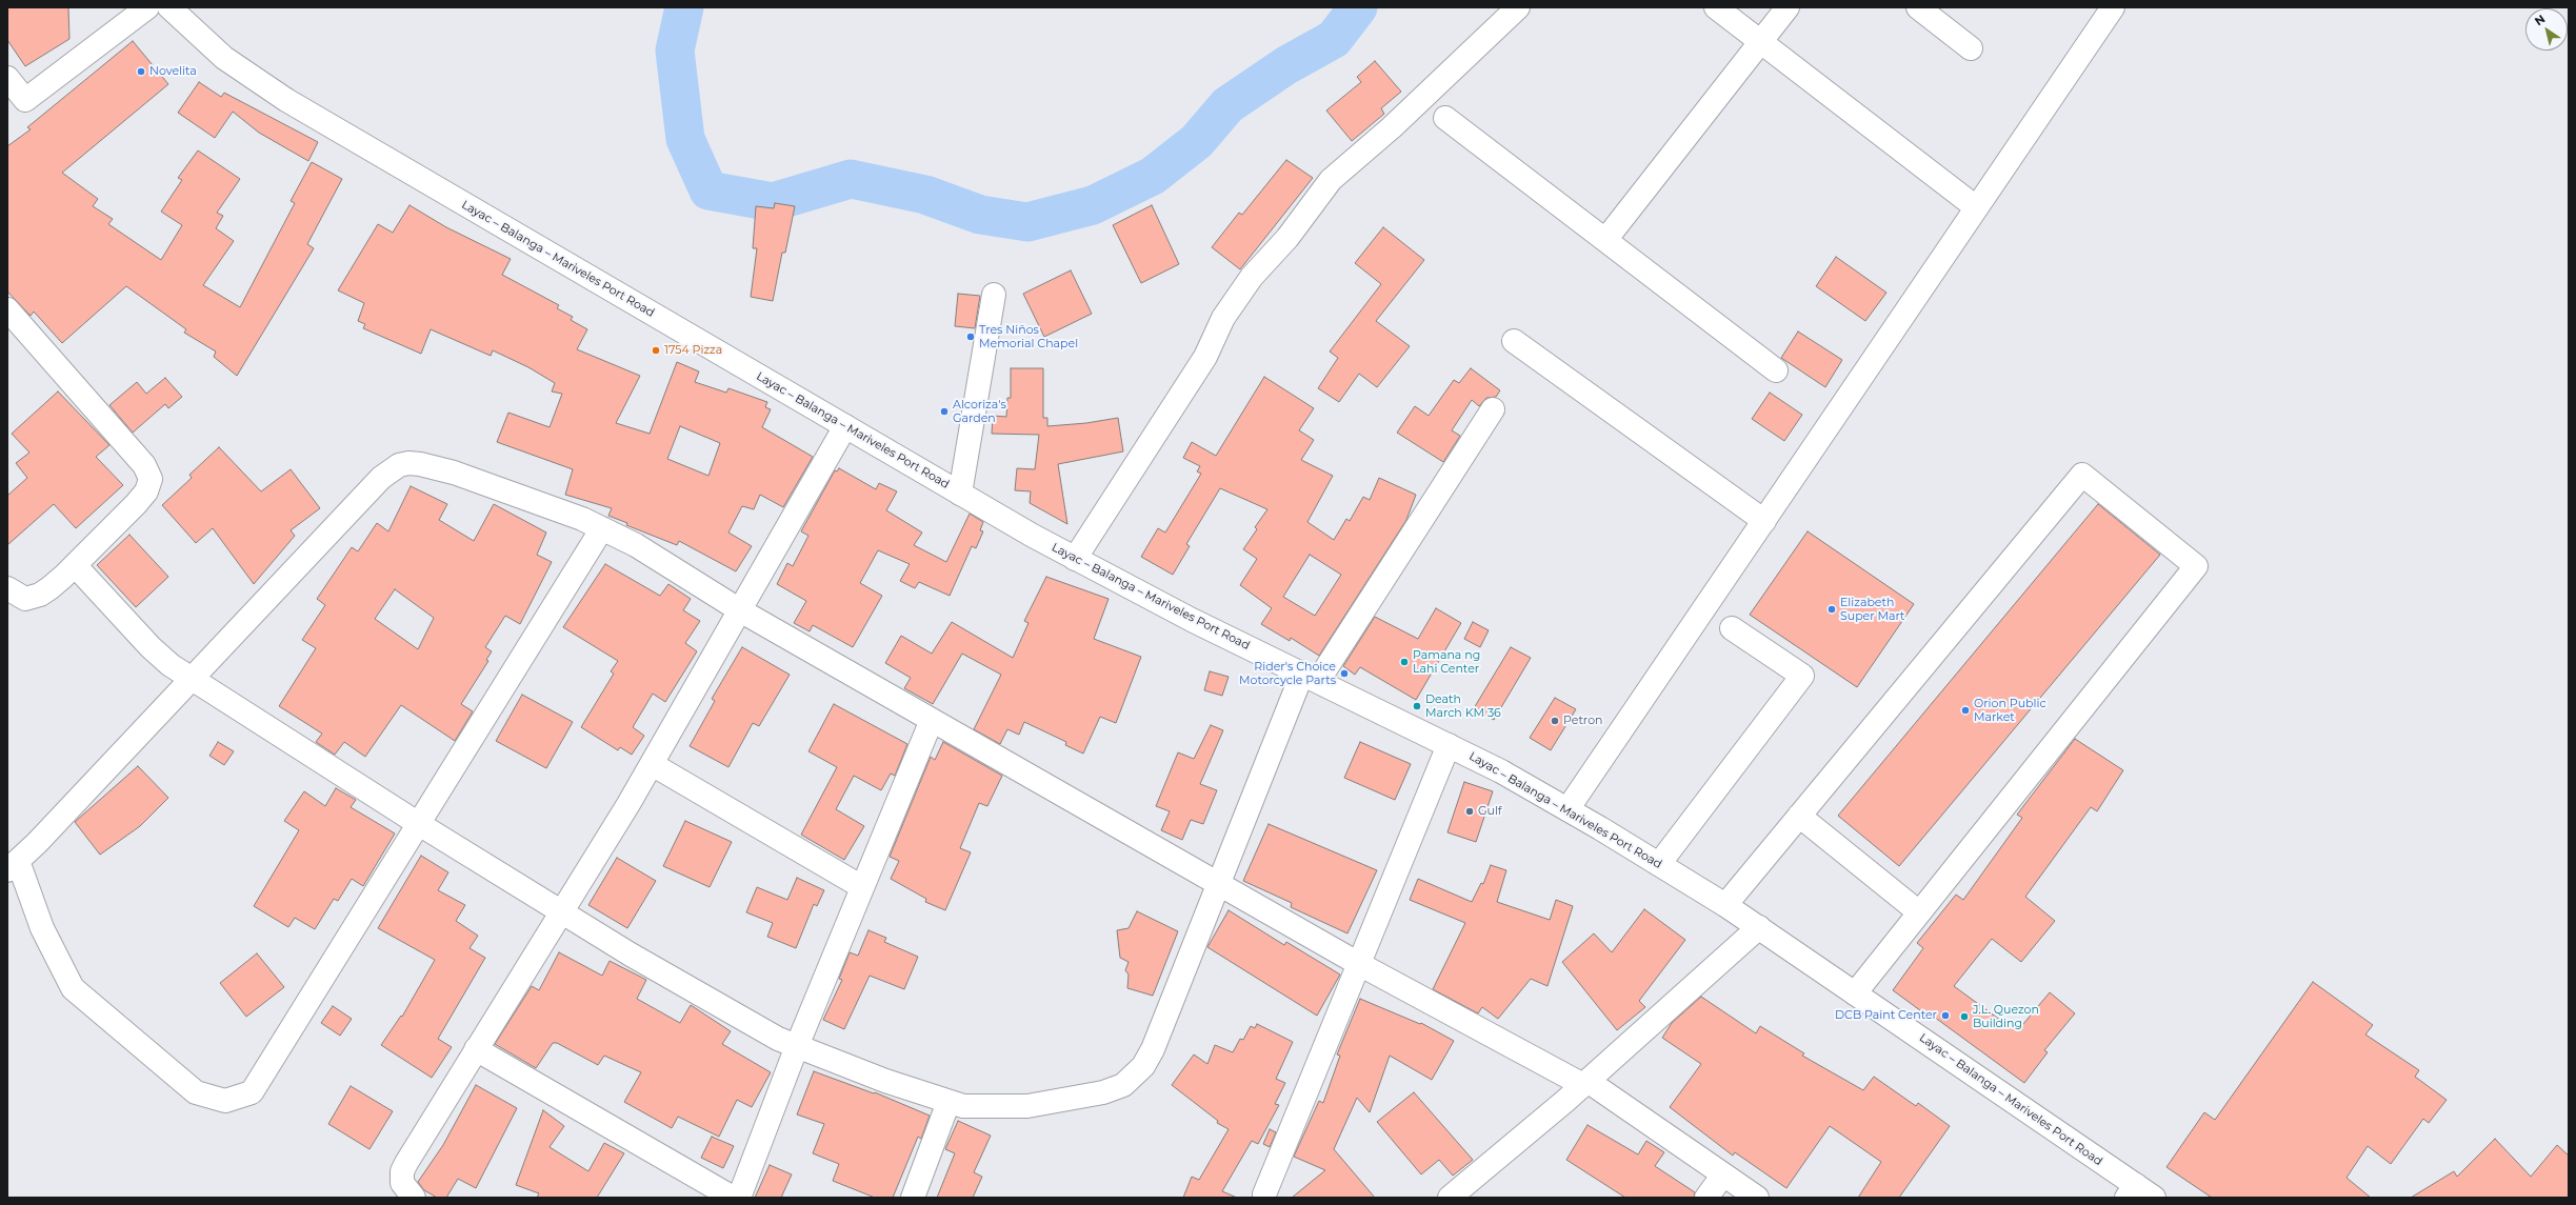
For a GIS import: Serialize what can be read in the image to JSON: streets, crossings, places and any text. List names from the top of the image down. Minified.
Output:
{"streets":{"street":["Layac – Balanga – Mariveles Port Road"]},"places":["Novelita","Tres Niños Memorial Chapel","1754 Pizza","Alcoriza's Garden","Elizabeth Super Mart","Pamana ng Lahi Center","Rider's Choice Motorcycle Parts","Death March KM 36","Orion Public Market","Petron","Gulf","DCB Paint Center","J.L. Quezon Building"],"north":"top left"}
